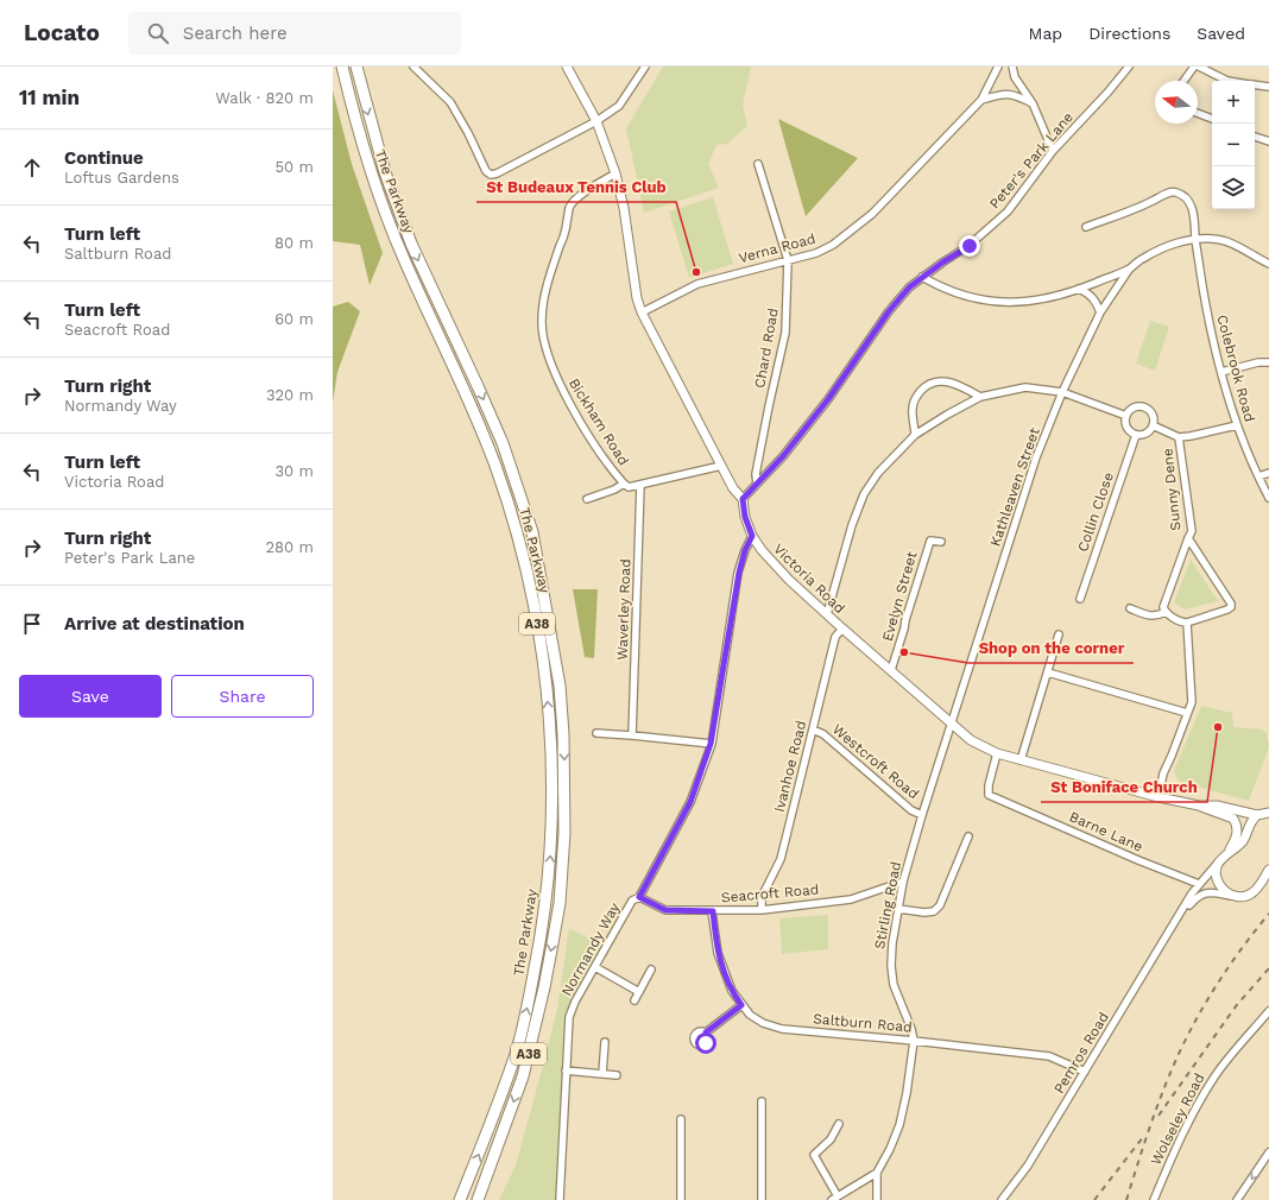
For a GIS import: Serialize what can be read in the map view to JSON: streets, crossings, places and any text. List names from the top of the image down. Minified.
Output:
{"streets":{"highway":["The Parkway","A38"],"street":["Peter's Park Lane","Verna Road","Chard Road","Colebrook Road","Bickham Road","Kathleaven Street","Sunny Dene","Collin Close","Victoria Road","Evelyn Street","Waverley Road","Westcroft Road","Ivanhoe Road","Barne Lane","Seacroft Road","Stirling Road","Normandy Way","Saltburn Road","Pemros Road","Wolseley Road"]},"crossings":[["Peter's Park Lane","Chard Road"],["Peter's Park Lane","Victoria Road"],["Verna Road","Chard Road"],["Verna Road","Victoria Road"],["Bickham Road","Victoria Road"],["Bickham Road","Waverley Road"],["Kathleaven Street","Victoria Road"],["Kathleaven Street","Stirling Road"],["Victoria Road","Evelyn Street"],["Victoria Road","Ivanhoe Road"],["Victoria Road","Barne Lane"],["Victoria Road","Stirling Road"],["Victoria Road","Normandy Way"],["Victoria Road","Pemros Road"],["Westcroft Road","Ivanhoe Road"],["Westcroft Road","Stirling Road"],["Ivanhoe Road","Seacroft Road"],["Barne Lane","Pemros Road"],["Seacroft Road","Stirling Road"],["Seacroft Road","Normandy Way"],["Seacroft Road","Saltburn Road"],["Stirling Road","Saltburn Road"],["Saltburn Road","Pemros Road"]],"places":["St Budeaux Tennis Club","Shop on the corner","St Boniface Church"],"north":"left","page":{"header":"Locato","search":"Search here","nav":["Map","Directions","Saved"],"heading":["11 min","Walk · 820 m"],"map_buttons":["+","−"],"list":[["Continue","Loftus Gardens","50 m"],["Turn left","Saltburn Road","80 m"],["Turn left","Seacroft Road","60 m"],["Turn right","Normandy Way","320 m"],["Turn left","Victoria Road","30 m"],["Turn right","Peter's Park Lane","280 m"],"Arrive at destination"],"buttons":["Save","Share"]}}
